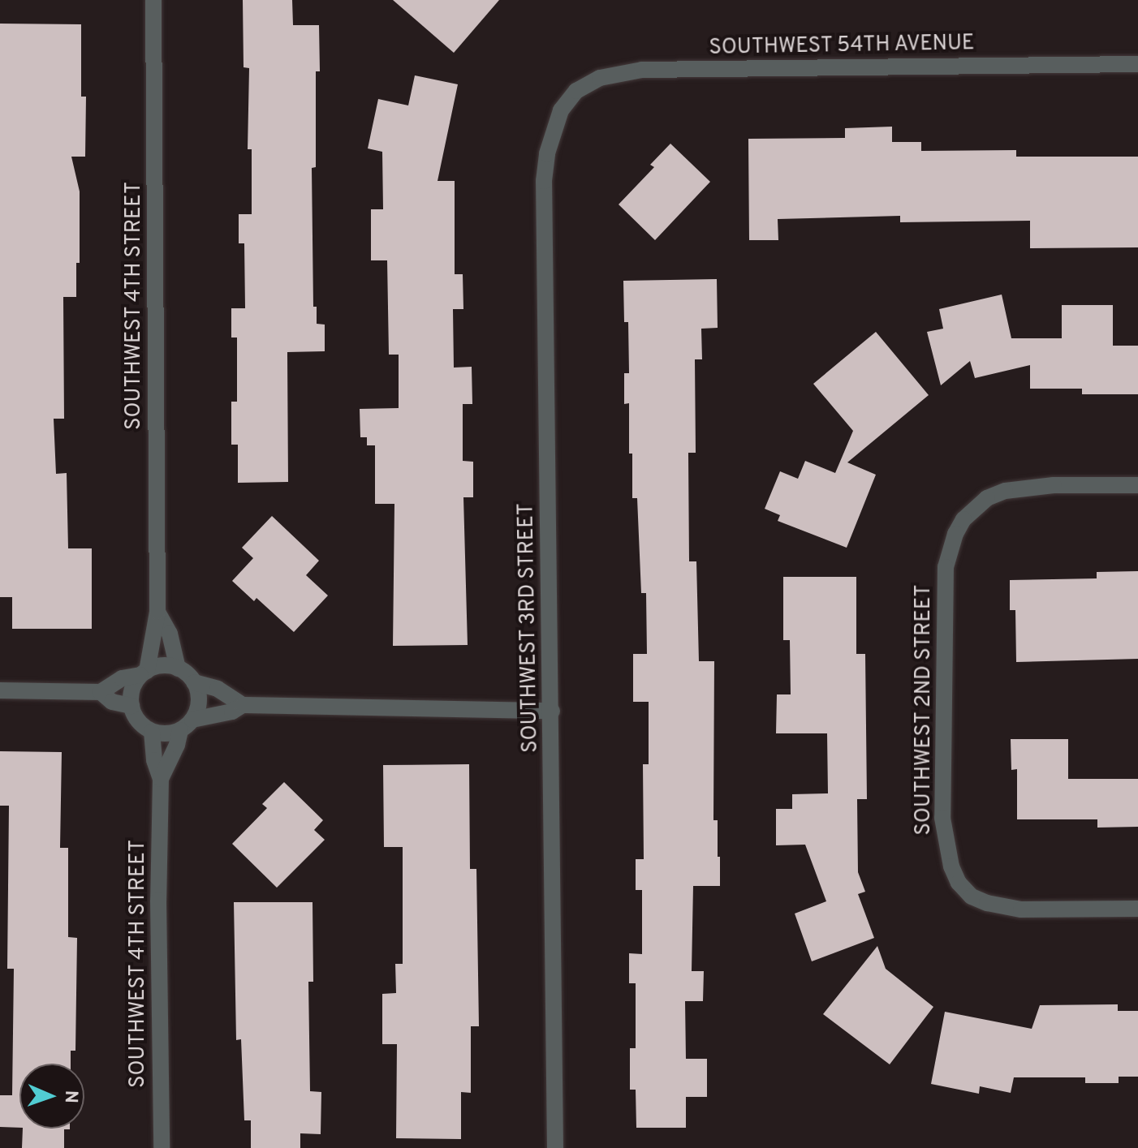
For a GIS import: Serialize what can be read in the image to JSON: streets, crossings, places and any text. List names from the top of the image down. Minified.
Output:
{"streets":{"street":["SOUTHWEST 54TH AVENUE","SOUTHWEST 4TH STREET","SOUTHWEST 3RD STREET","SOUTHWEST 2ND STREET"]},"crossings":[["SOUTHWEST 54TH AVENUE","SOUTHWEST 3RD STREET"]],"north":"right"}
